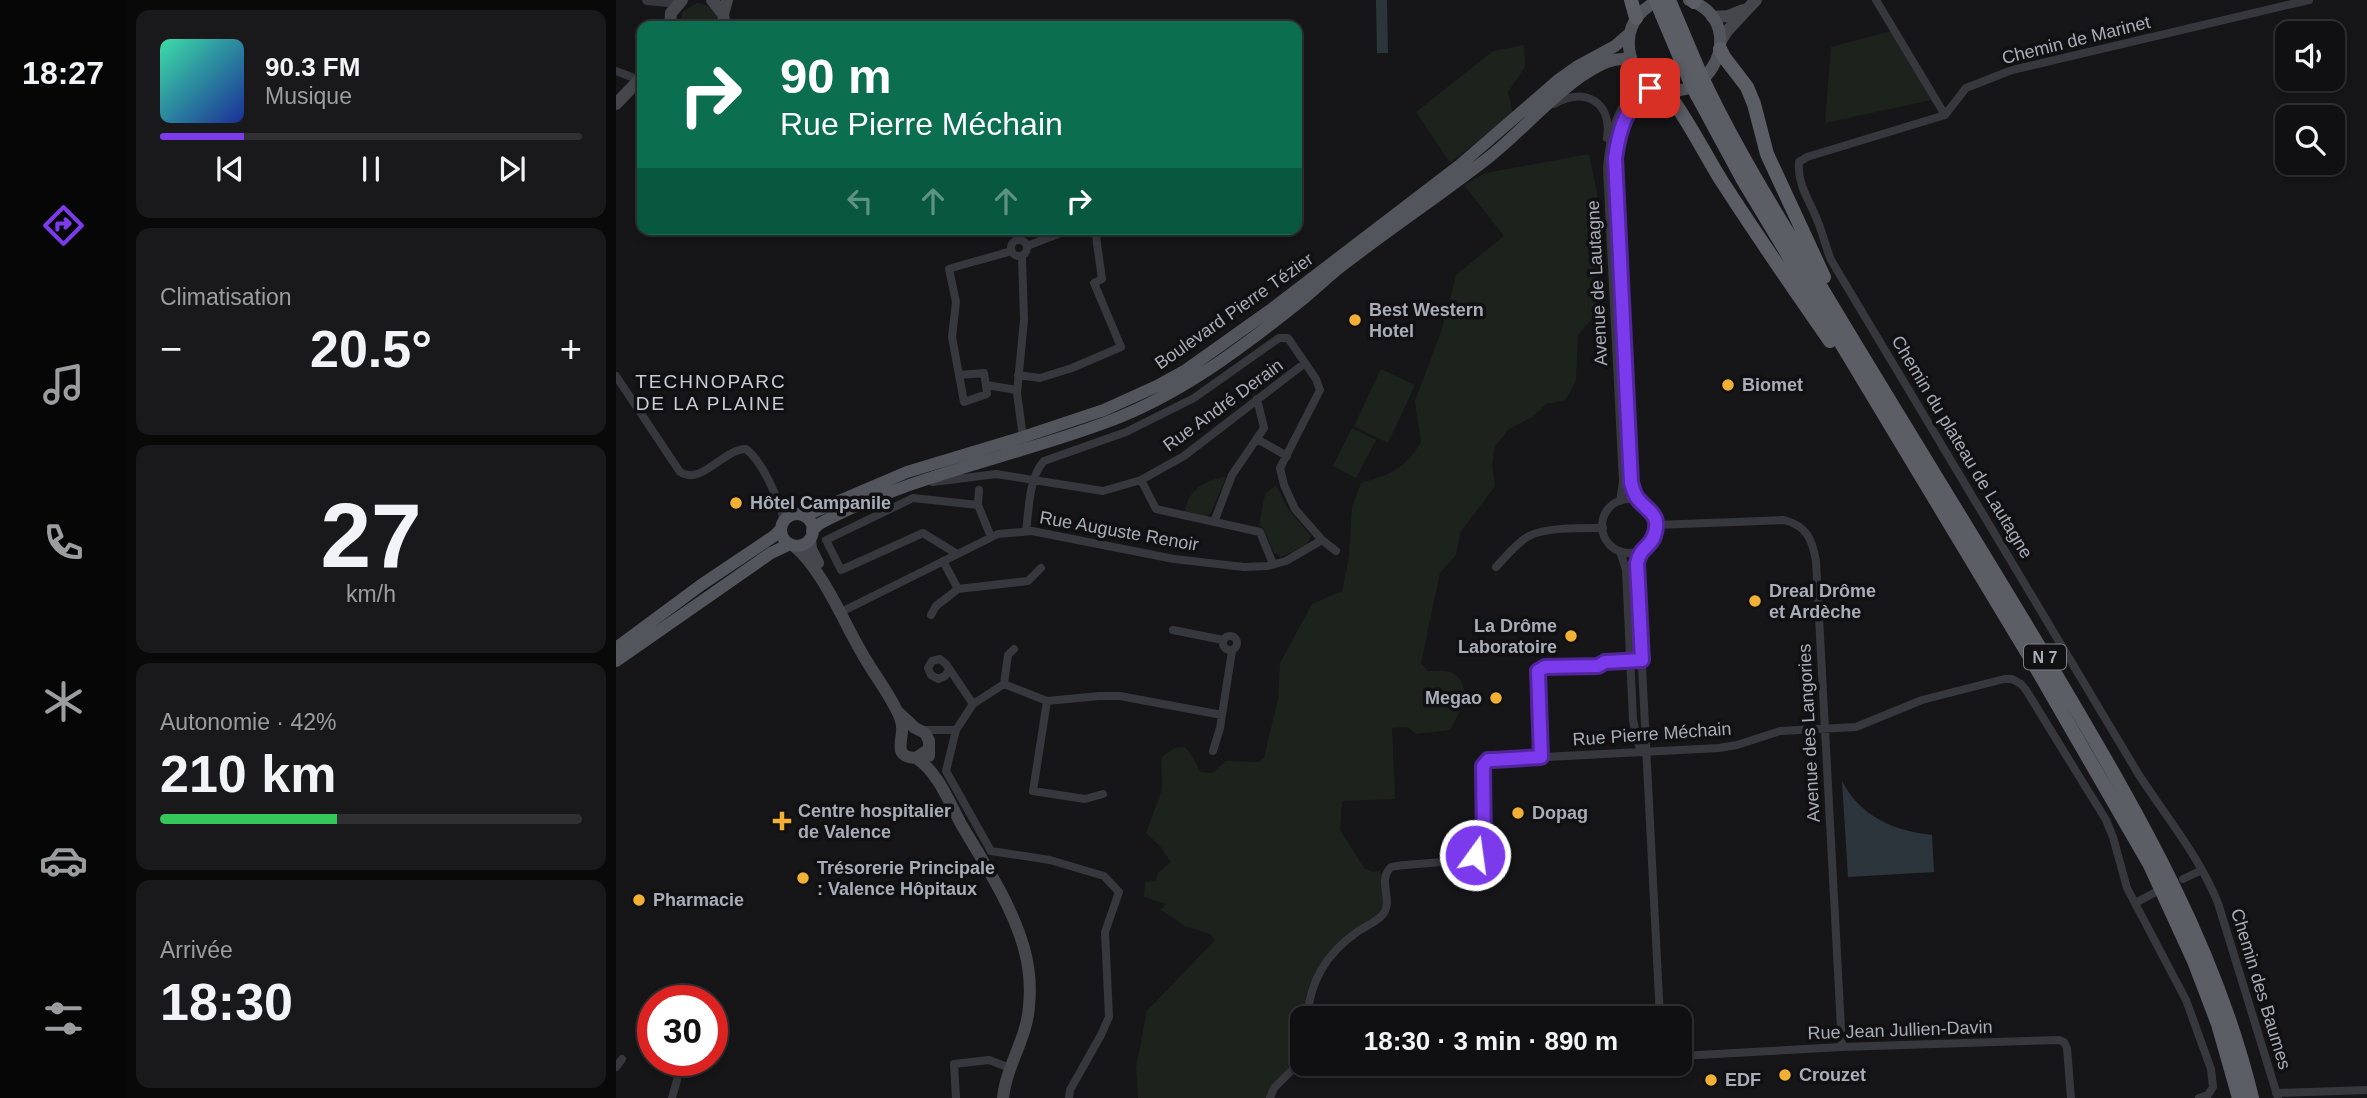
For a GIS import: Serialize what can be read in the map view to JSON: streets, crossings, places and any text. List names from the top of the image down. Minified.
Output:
{"streets":{"highway":["N 7"],"main road":["Boulevard Pierre Tézier"],"street":["Chemin de Marinet","Avenue de Lautagne","Rue André Derain","Chemin du plateau de Lautagne","Rue Auguste Renoir","Avenue des Langories","Rue Pierre Méchain","Chemin des Baumes","Rue Jean Jullien-Davin"]},"crossings":[["Chemin de Marinet","Chemin du plateau de Lautagne"],["Avenue de Lautagne","Boulevard Pierre Tézier"],["Avenue de Lautagne","Avenue des Langories"],["Boulevard Pierre Tézier","Rue André Derain"],["Chemin du plateau de Lautagne","Chemin des Baumes"],["Avenue des Langories","Rue Pierre Méchain"],["Avenue des Langories","Rue Jean Jullien-Davin"]],"districts":["TECHNOPARC DE LA PLAINE"],"places":{"other":["Best Western Hotel","Biomet","Hôtel Campanile","Dreal Drôme et Ardèche","La Drôme Laboratoire","Megao","Dopag","Trésorerie Principale : Valence Hôpitaux","Pharmacie","Crouzet","EDF"],"health":["Centre hospitalier de Valence"]},"page":{"tabs":"18:27","turn":["90 m","Rue Pierre Méchain"],"song":["90.3 FM","Musique"],"tile":["Climatisation",["27","km/h"],["Autonomie · 42%","210 km"],["Arrivée","18:30"]],"heat":["−","20.5°","+"],"limit":"30","trip":"18:30 · 3 min · 890 m"}}
